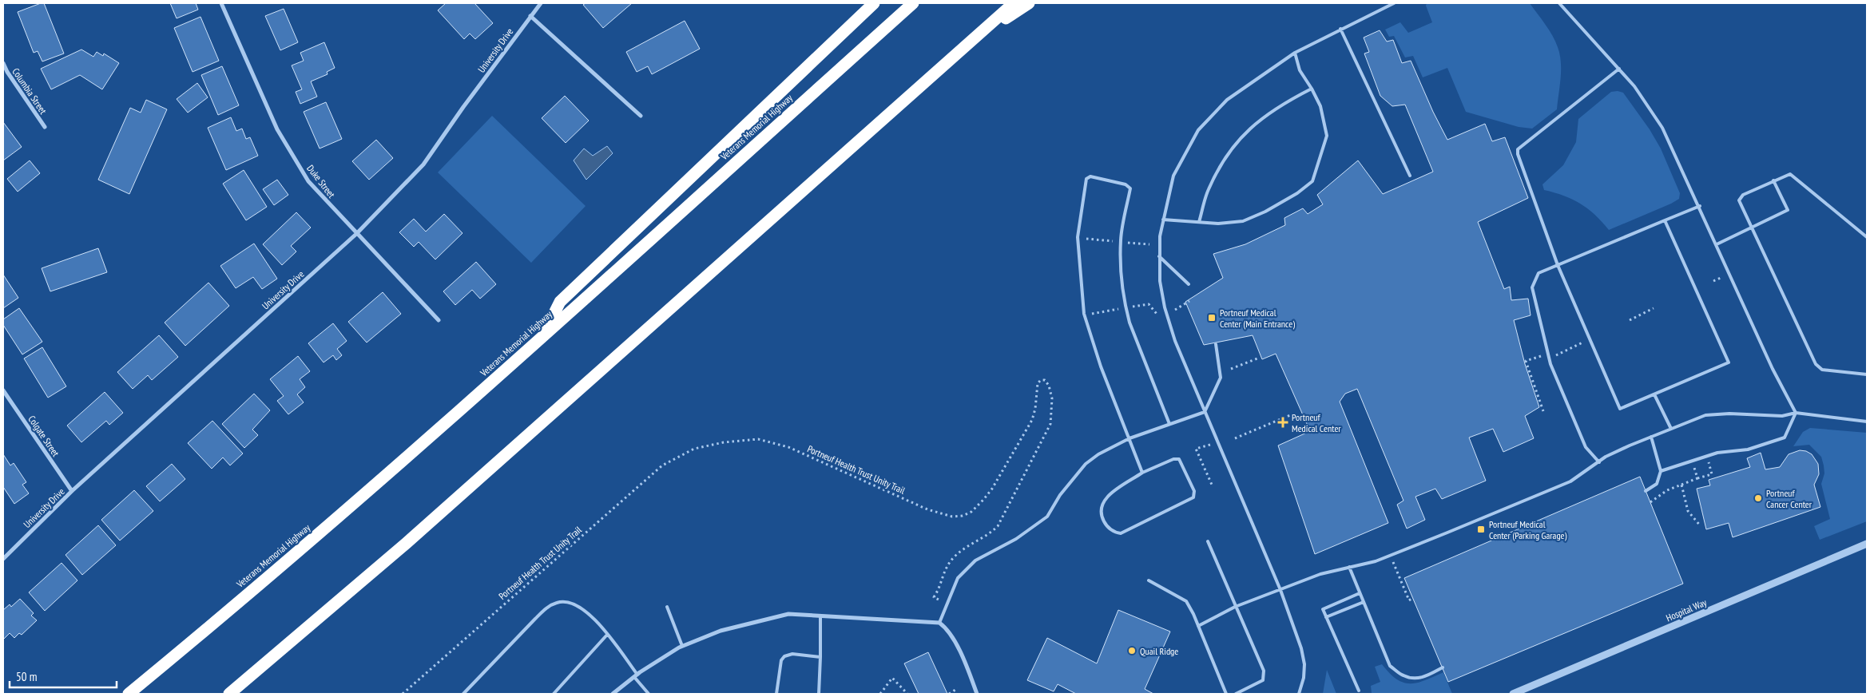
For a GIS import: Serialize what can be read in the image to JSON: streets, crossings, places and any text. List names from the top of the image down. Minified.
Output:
{"streets":{"highway":["Veterans Memorial Highway"],"street":["University Drive","Columbia Street","Duke Street","Colgate Street","Hospital Way"],"path":["Portneuf Health Trust Unity Trail"]},"crossings":[["University Drive","Duke Street"],["University Drive","Colgate Street"]],"places":{"transit":["Portneuf Medical Center (Main Entrance)","Portneuf Medical Center (Parking Garage)"],"health":["Portneuf Medical Center"],"other":["Portneuf Cancer Center","Quail Ridge"]},"scale_bar":"50 m"}
